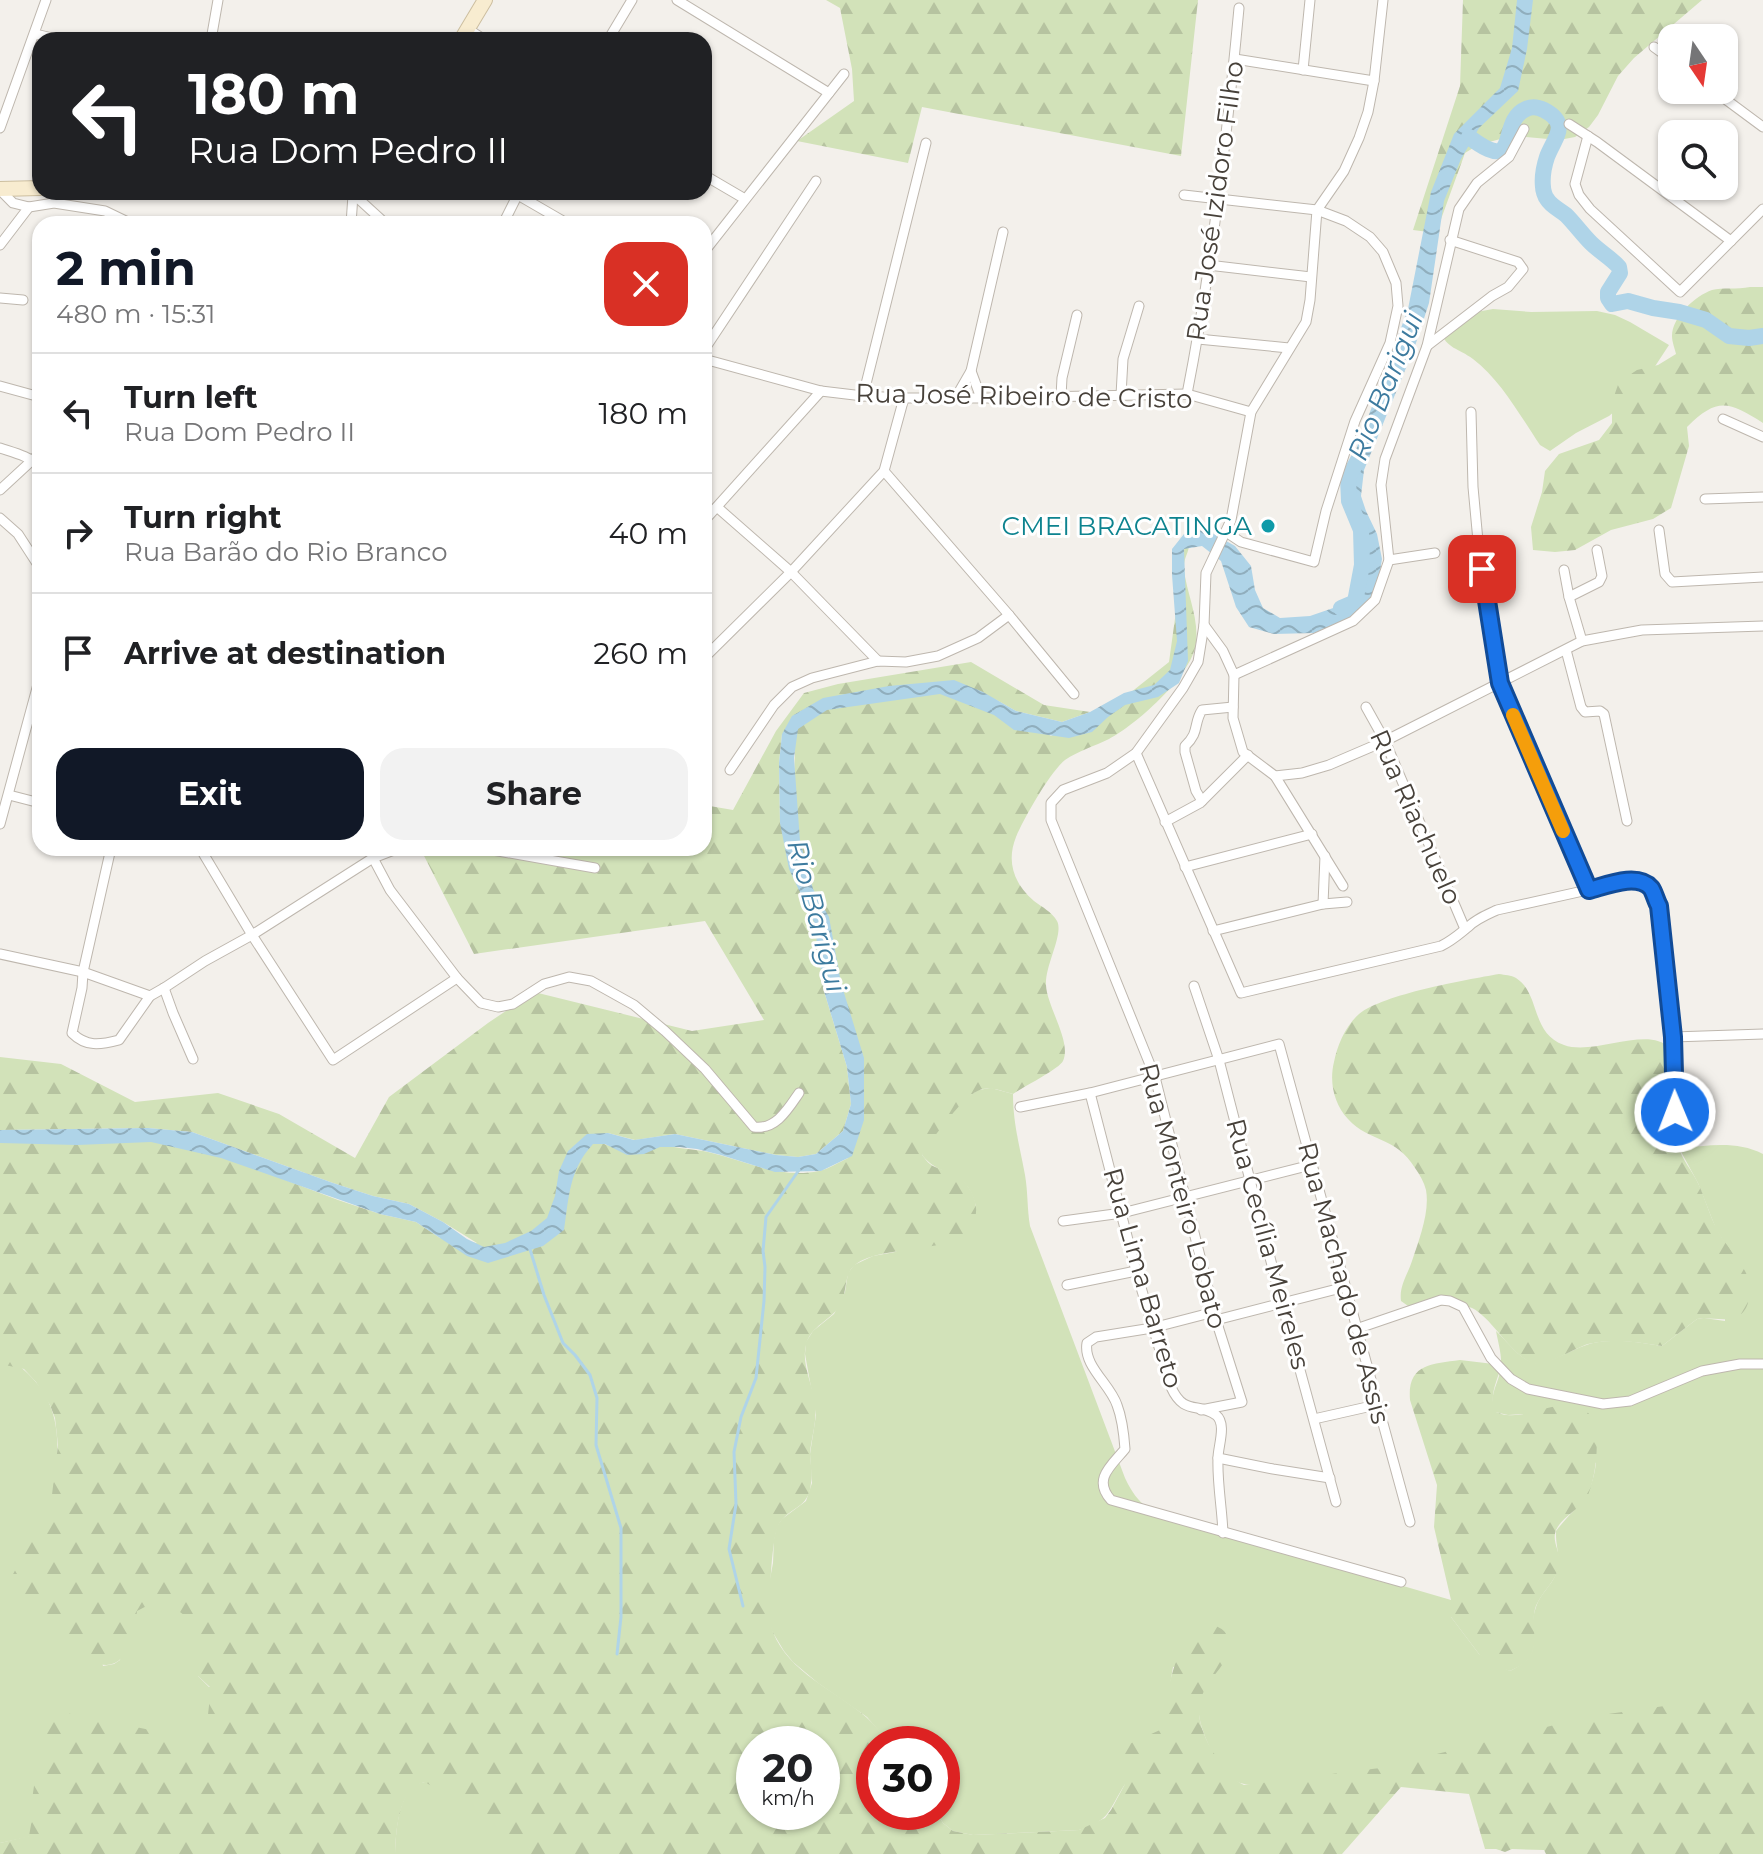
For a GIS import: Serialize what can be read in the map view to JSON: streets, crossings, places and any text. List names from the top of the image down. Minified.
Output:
{"streets":{"street":["Rua José Izidoro Filho","Rua José Ribeiro de Cristo","Rua Riachuelo","Rua Monteiro Lobato","Rua Cecília Meireles","Rua Lima Barreto","Rua Machado de Assis"]},"crossings":[["Rua José Izidoro Filho","Rua José Ribeiro de Cristo"],["Rua Monteiro Lobato","Rua Lima Barreto"],["Rua Cecília Meireles","Rua Machado de Assis"]],"water":["Rio Barigui"],"places":["CMEI BRACATINGA"],"north":"bottom","page":{"turn":["180 m","Rua Dom Pedro II"],"heading":["2 min","480 m · 15:31"],"list":[{"name":"Turn left","note":"Rua Dom Pedro II","value":"180 m"},{"name":"Turn right","note":"Rua Barão do Rio Branco","value":"40 m"},{"name":"Arrive at destination","value":"260 m"}],"buttons":["Exit","Share"],"speed":"20 km/h","limit":"30"}}
